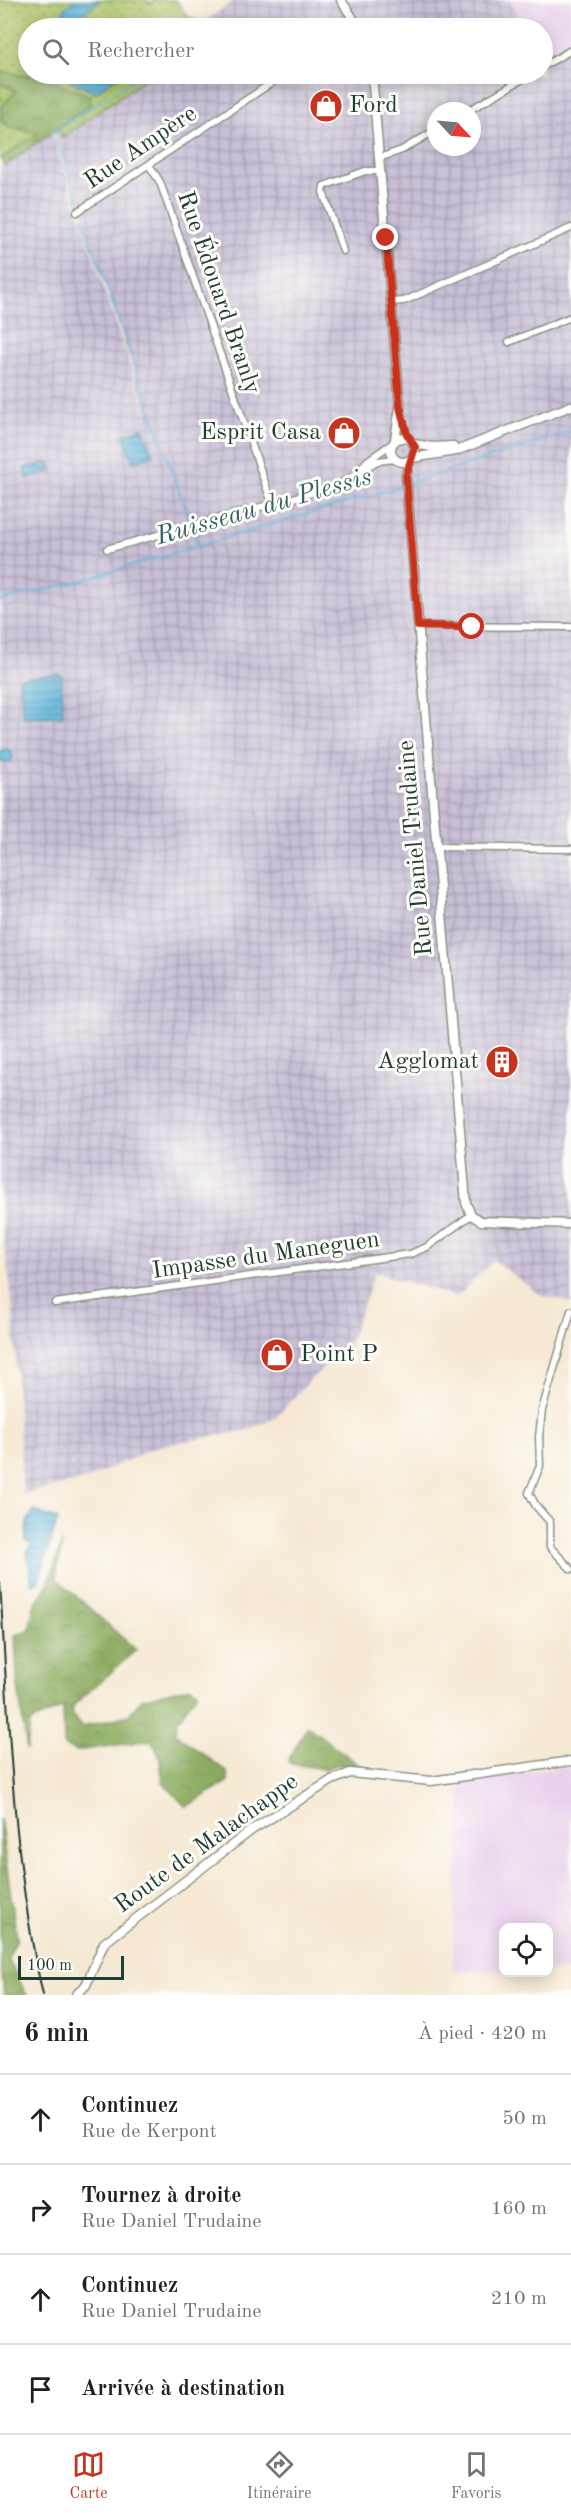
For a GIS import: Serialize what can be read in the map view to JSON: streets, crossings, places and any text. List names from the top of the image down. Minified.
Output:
{"streets":{"street":["Rue Ampère","Rue Édouard Branly","Rue Daniel Trudaine","Impasse du Maneguen","Route de Malachappe"]},"crossings":[["Rue Ampère","Rue Édouard Branly"],["Rue Daniel Trudaine","Impasse du Maneguen"]],"water":["Ruisseau du Plessis"],"places":{"shop":["Ford","Esprit Casa","Point P"],"building":["Agglomat"]},"scale_bar":"100 m","north":"bottom right","page":{"search":"Rechercher","scale":"100 m","heading":["6 min","À pied · 420 m"],"list":[["Continuez","Rue de Kerpont","50 m"],["Tournez à droite","Rue Daniel Trudaine","160 m"],["Continuez","Rue Daniel Trudaine","210 m"],"Arrivée à destination"],"nav":["Carte","Itinéraire","Favoris"]}}
